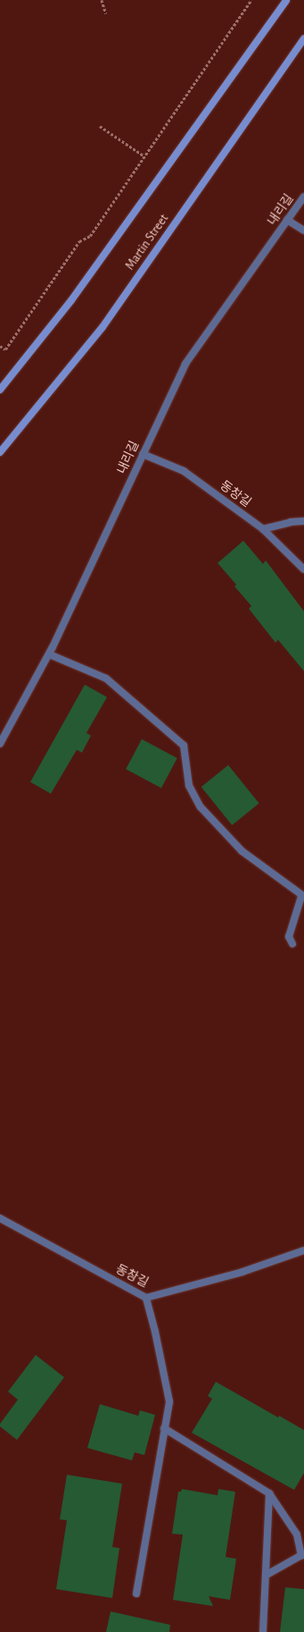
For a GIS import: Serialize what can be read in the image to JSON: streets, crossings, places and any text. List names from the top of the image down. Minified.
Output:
{"streets":{"main road":["Martin Street"],"street":["내리길","동창길"]},"crossings":[["내리길","동창길"]]}
